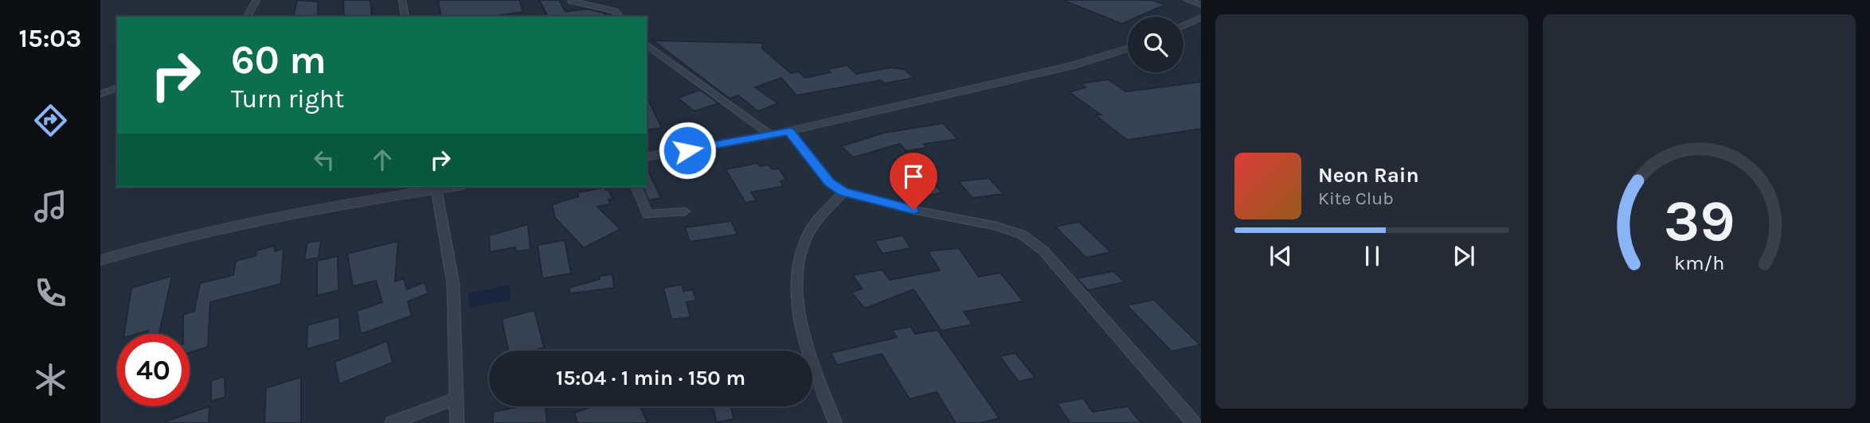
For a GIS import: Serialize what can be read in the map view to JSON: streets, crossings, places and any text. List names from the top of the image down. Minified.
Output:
{"page":{"tabs":"15:03","turn":["60 m","Turn right"],"song":["Neon Rain","Kite Club"],"limit":"40","trip":"15:04 · 1 min · 150 m","gauge":["39","km/h"]}}
